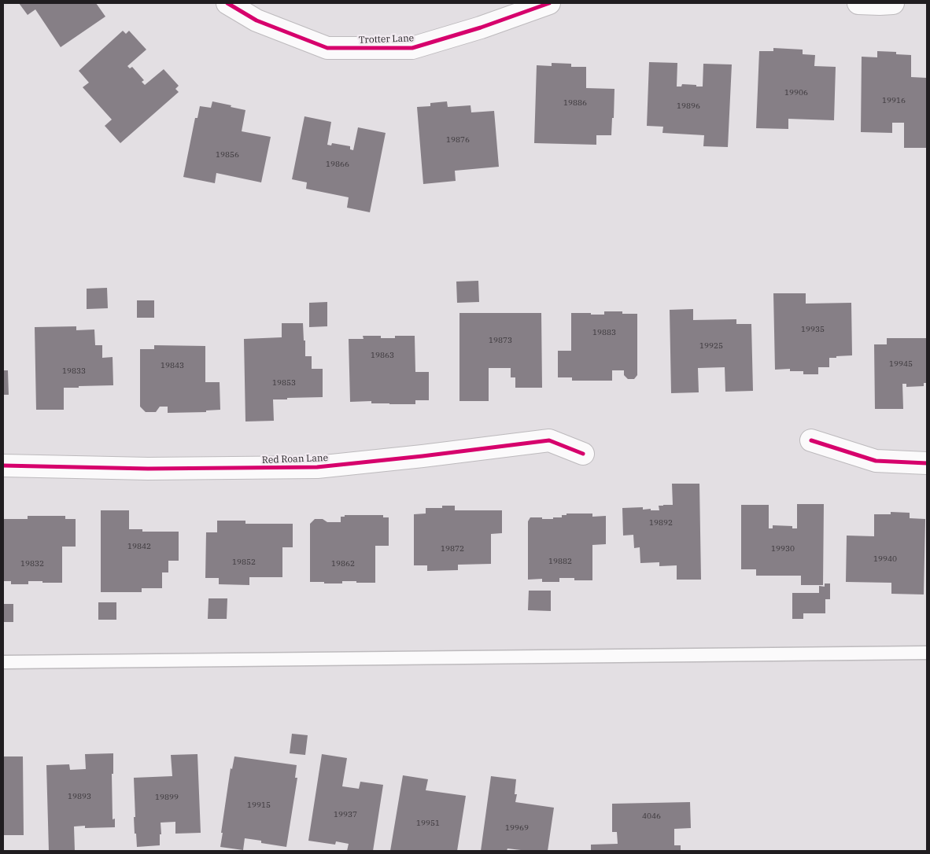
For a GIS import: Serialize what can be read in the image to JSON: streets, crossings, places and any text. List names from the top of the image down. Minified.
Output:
{"streets":{"street":["Trotter Lane","Red Roan Lane"]},"house_numbers":["19906","19916","19886","19896","19876","19856","19866","19935","19883","19873","19925","19863","19945","19843","19833","19853","19892","19842","19872","19930","19940","19882","19852","19832","19862","19893","19899","19915","19937","4046","19951","19969"]}
